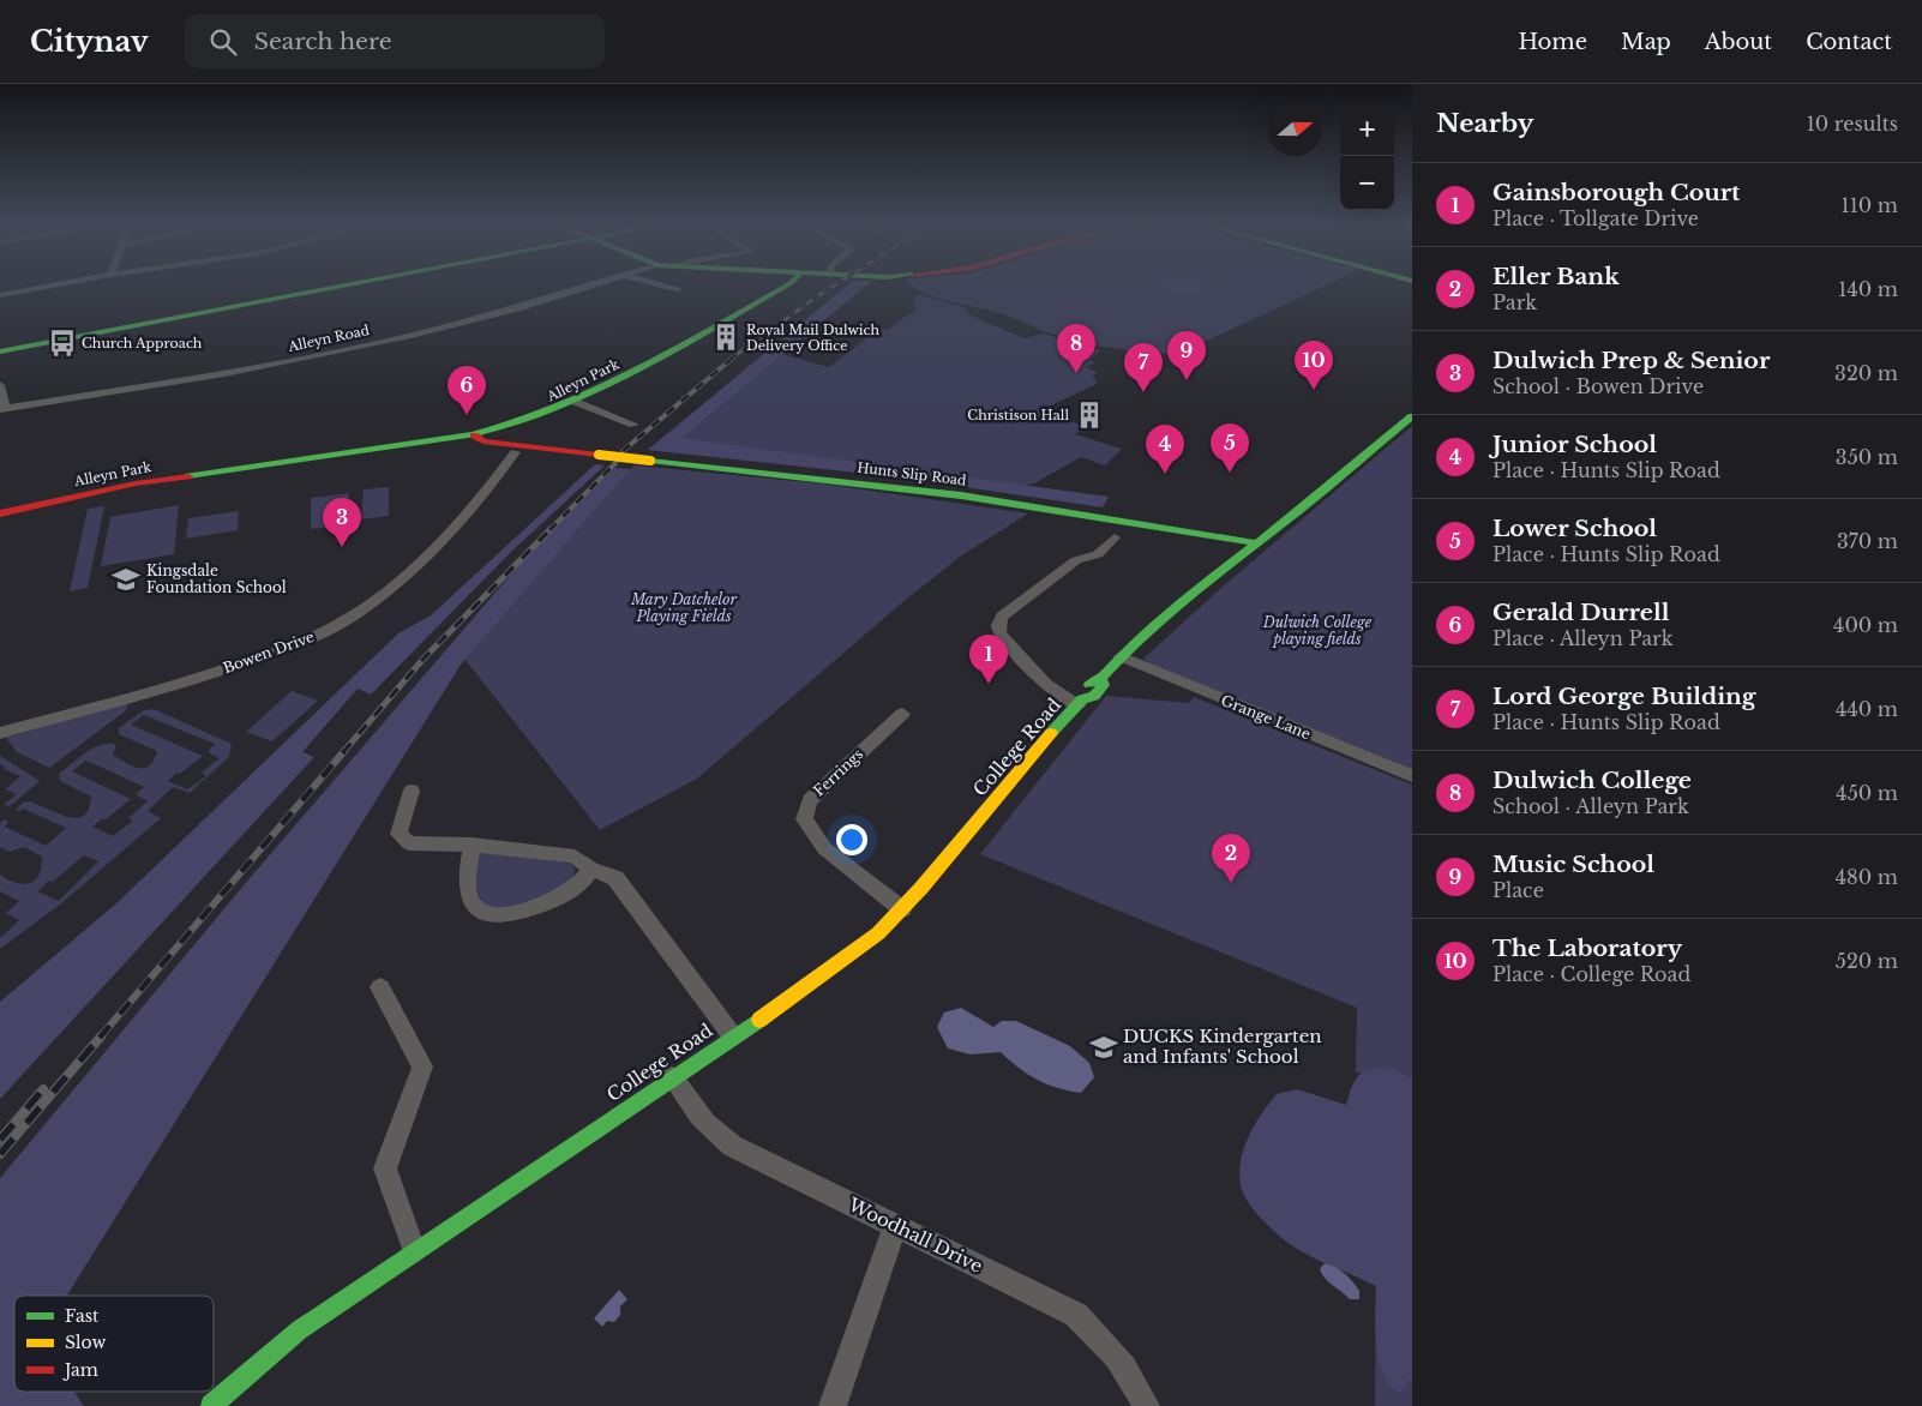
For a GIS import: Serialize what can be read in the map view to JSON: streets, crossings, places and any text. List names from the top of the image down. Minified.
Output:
{"streets":{"main road":["Alleyn Park","Hunts Slip Road","College Road"],"street":["Alleyn Road","Bowen Drive","Grange Lane","Ferrings","Woodhall Drive"]},"crossings":[["Alleyn Park","Hunts Slip Road"],["Hunts Slip Road","College Road"],["Grange Lane","College Road"],["College Road","Ferrings"],["College Road","Woodhall Drive"]],"parks":["Mary Datchelor Playing Fields","Dulwich College playing fields"],"places":{"building":["Royal Mail Dulwich Delivery Office","Christison Hall"],"bus stop":["Church Approach"],"school or university":["Kingsdale Foundation School","DUCKS Kindergarten and Infants' School"]},"legend":["Fast","Slow","Jam"],"north":"right","page":{"header":"Citynav","search":"Search here","nav":["Home","Map","About","Contact"],"heading":["Nearby","10 results"],"map_buttons":["+","−"],"list":[{"mark":"1","name":"Gainsborough Court","note":"Place · Tollgate Drive","value":"110 m"},{"mark":"2","name":"Eller Bank","note":"Park","value":"140 m"},{"mark":"3","name":"Dulwich Prep & Senior","note":"School · Bowen Drive","value":"320 m"},{"mark":"4","name":"Junior School","note":"Place · Hunts Slip Road","value":"350 m"},{"mark":"5","name":"Lower School","note":"Place · Hunts Slip Road","value":"370 m"},{"mark":"6","name":"Gerald Durrell","note":"Place · Alleyn Park","value":"400 m"},{"mark":"7","name":"Lord George Building","note":"Place · Hunts Slip Road","value":"440 m"},{"mark":"8","name":"Dulwich College","note":"School · Alleyn Park","value":"450 m"},{"mark":"9","name":"Music School","note":"Place","value":"480 m"},{"mark":"10","name":"The Laboratory","note":"Place · College Road","value":"520 m"}],"pins":["8","9","10","7","6","5","4","3","1","2"]}}
